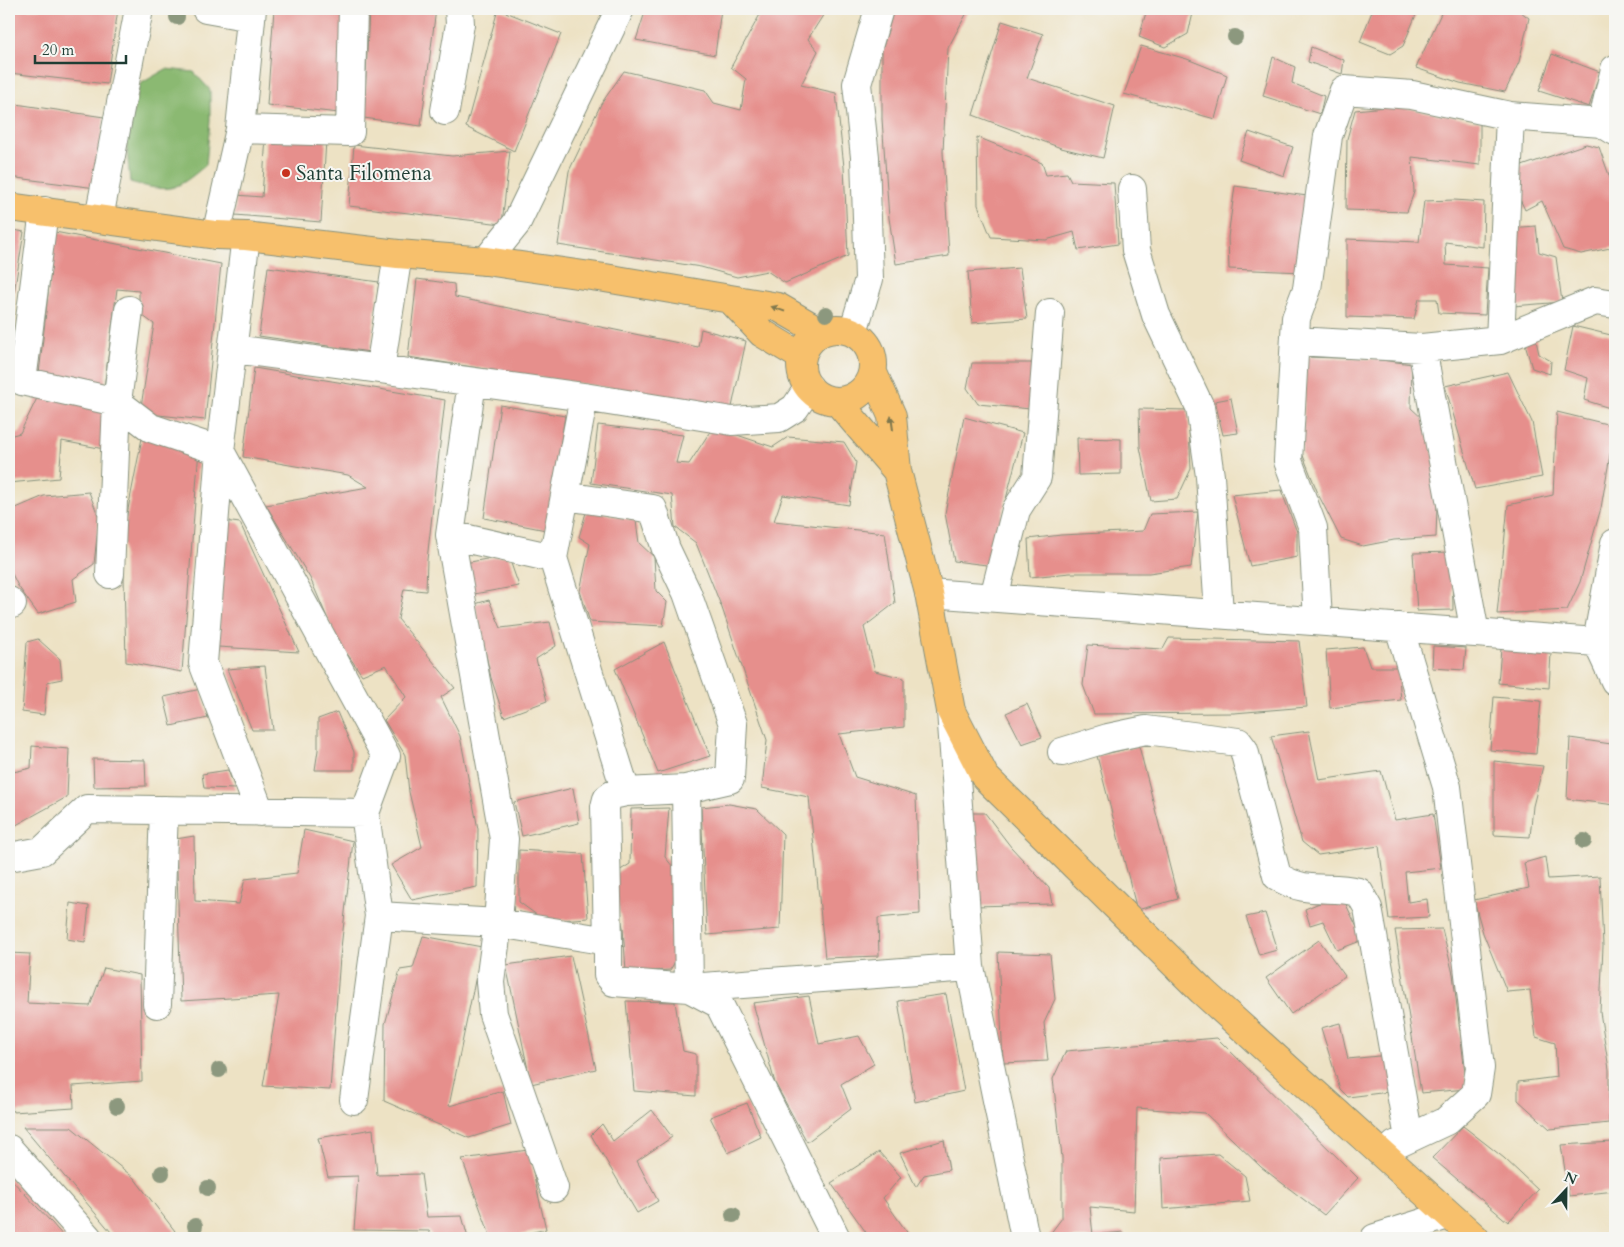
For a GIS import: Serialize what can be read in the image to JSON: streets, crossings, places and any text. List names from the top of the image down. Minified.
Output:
{"places":["Santa Filomena"],"scale_bar":"20 m","north":"top"}
